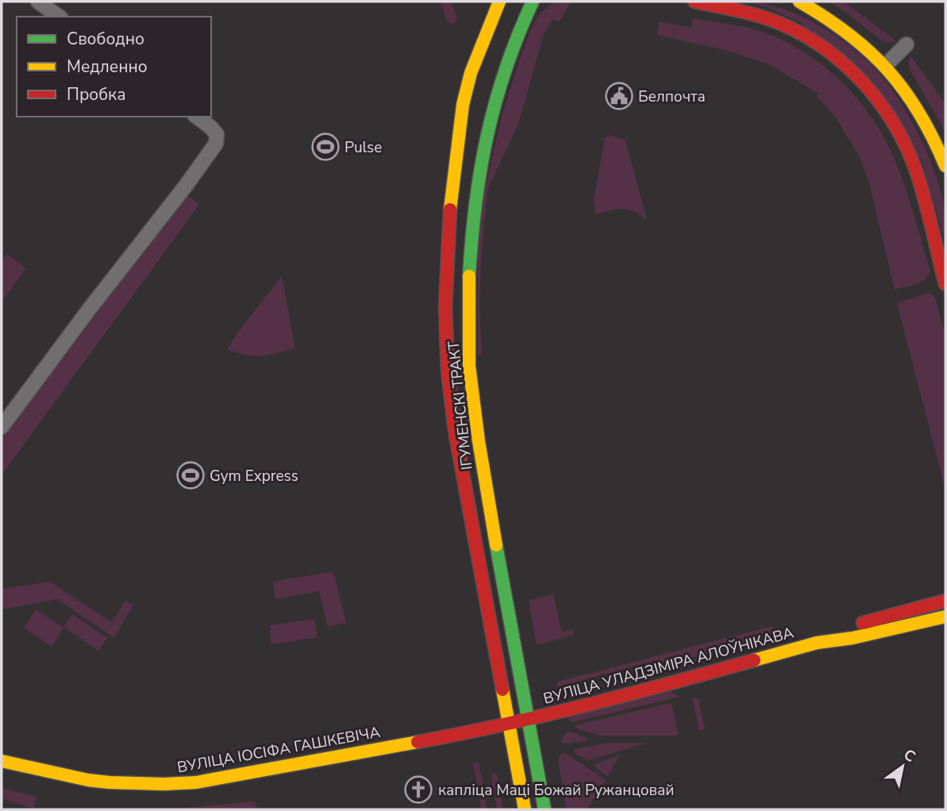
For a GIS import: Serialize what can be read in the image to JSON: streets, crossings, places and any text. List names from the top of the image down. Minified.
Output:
{"streets":{"main road":["ІГУМЕНСКІ ТРАКТ","ВУЛІЦА УЛАДЗІМІРА АЛОЎНІКАВА","ВУЛІЦА ІОСІФА ГАШКЕВІЧА"]},"crossings":[["ІГУМЕНСКІ ТРАКТ","ВУЛІЦА УЛАДЗІМІРА АЛОЎНІКАВА"],["ІГУМЕНСКІ ТРАКТ","ВУЛІЦА ІОСІФА ГАШКЕВІЧА"],["ВУЛІЦА УЛАДЗІМІРА АЛОЎНІКАВА","ВУЛІЦА ІОСІФА ГАШКЕВІЧА"]],"places":{"public building":["Белпочта"],"sports":["Pulse","Gym Express"],"church":["капліца Маці Божай Ружанцовай"]},"legend":["Свободно","Медленно","Пробка"],"north":"top right"}
